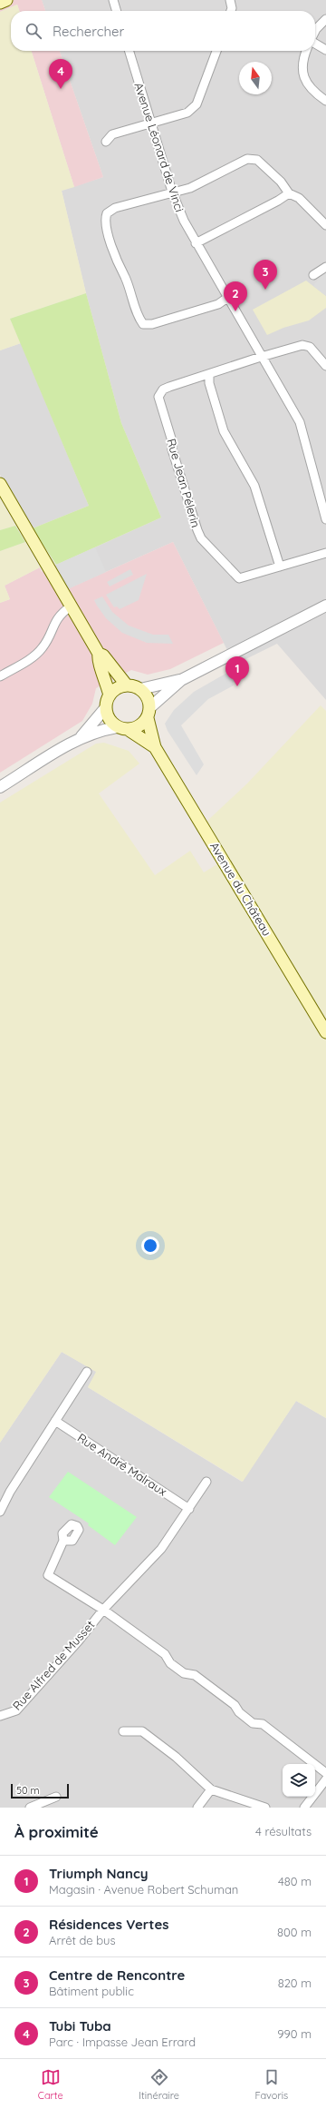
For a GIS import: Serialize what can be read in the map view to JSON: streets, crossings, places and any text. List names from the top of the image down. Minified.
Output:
{"streets":{"main road":["Avenue du Château"],"street":["Avenue Léonard de Vinci","Rue Jean Pélerin","Rue André Malraux","Rue Alfred de Musset"]},"crossings":[["Avenue Léonard de Vinci","Rue Jean Pélerin"],["Rue André Malraux","Rue Alfred de Musset"]],"scale_bar":"50 m","north":"top","page":{"search":"Rechercher","pins":["4","3","2","1"],"scale":"50 m","heading":["À proximité","4 résultats"],"list":[{"mark":"1","name":"Triumph Nancy","note":"Magasin · Avenue Robert Schuman","value":"480 m"},{"mark":"2","name":"Résidences Vertes","note":"Arrêt de bus","value":"800 m"},{"mark":"3","name":"Centre de Rencontre","note":"Bâtiment public","value":"820 m"},{"mark":"4","name":"Tubi Tuba","note":"Parc · Impasse Jean Errard","value":"990 m"}],"nav":["Carte","Itinéraire","Favoris"]}}
